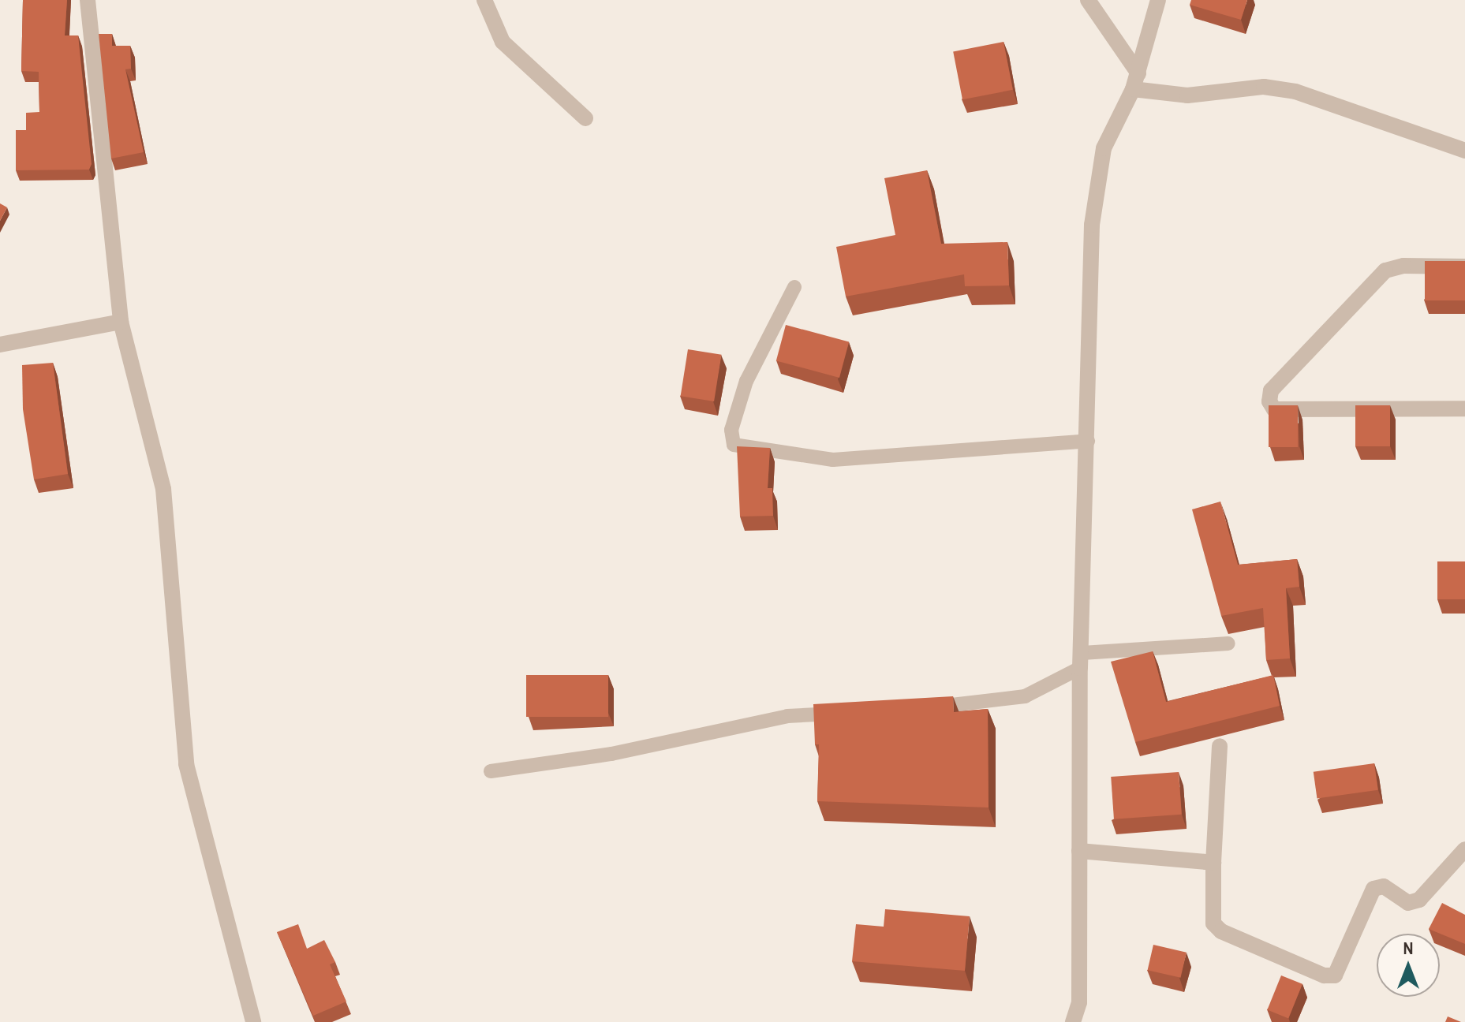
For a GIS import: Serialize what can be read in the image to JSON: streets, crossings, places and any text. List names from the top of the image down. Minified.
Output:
{"north":"top"}
